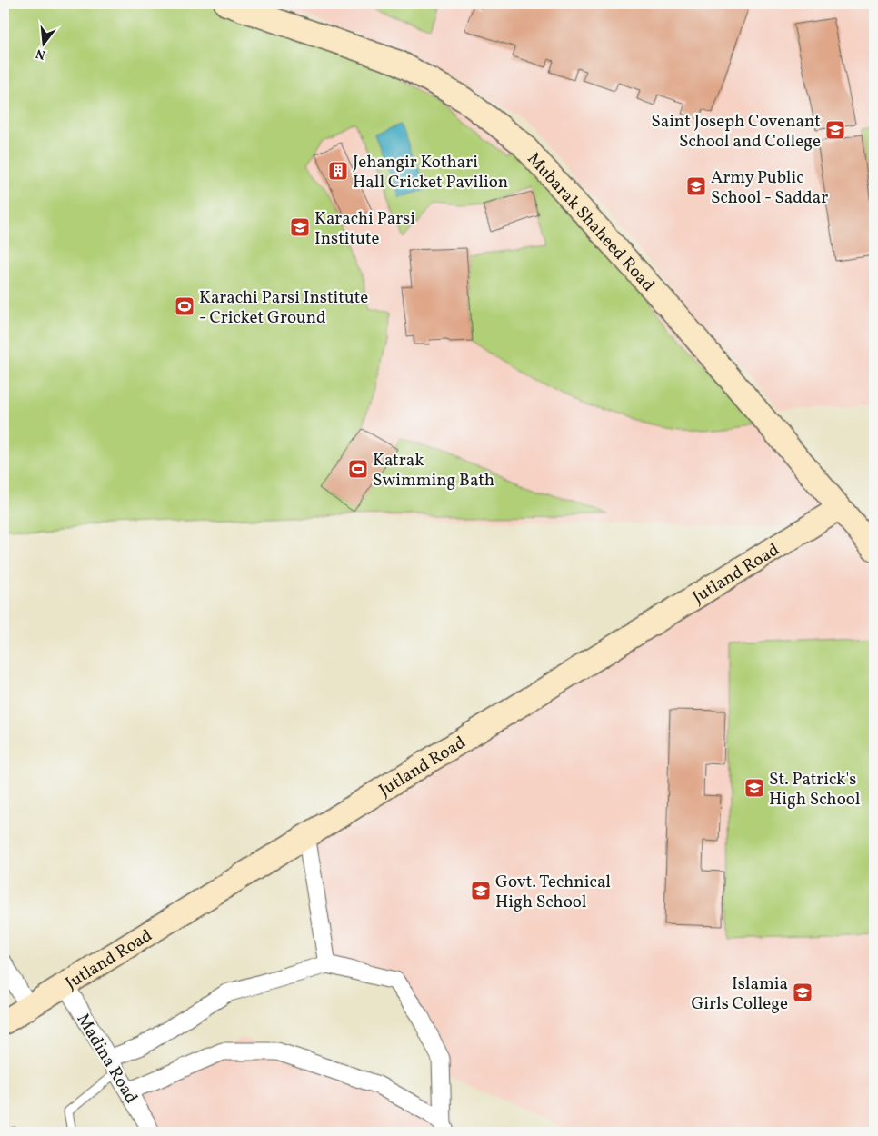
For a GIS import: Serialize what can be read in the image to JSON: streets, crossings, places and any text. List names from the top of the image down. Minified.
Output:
{"streets":{"street":["Mubarak Shaheed Road","Jutland Road","Madina Road"]},"crossings":[["Mubarak Shaheed Road","Jutland Road"],["Jutland Road","Madina Road"]],"places":{"school or university":["Saint Joseph Covenant School and College","Army Public School - Saddar","Karachi Parsi Institute","St. Patrick's High School","Govt. Technical High School","Islamia Girls College"],"building":["Jehangir Kothari Hall Cricket Pavilion"],"sports":["Karachi Parsi Institute - Cricket Ground","Katrak Swimming Bath"]},"north":"bottom"}
